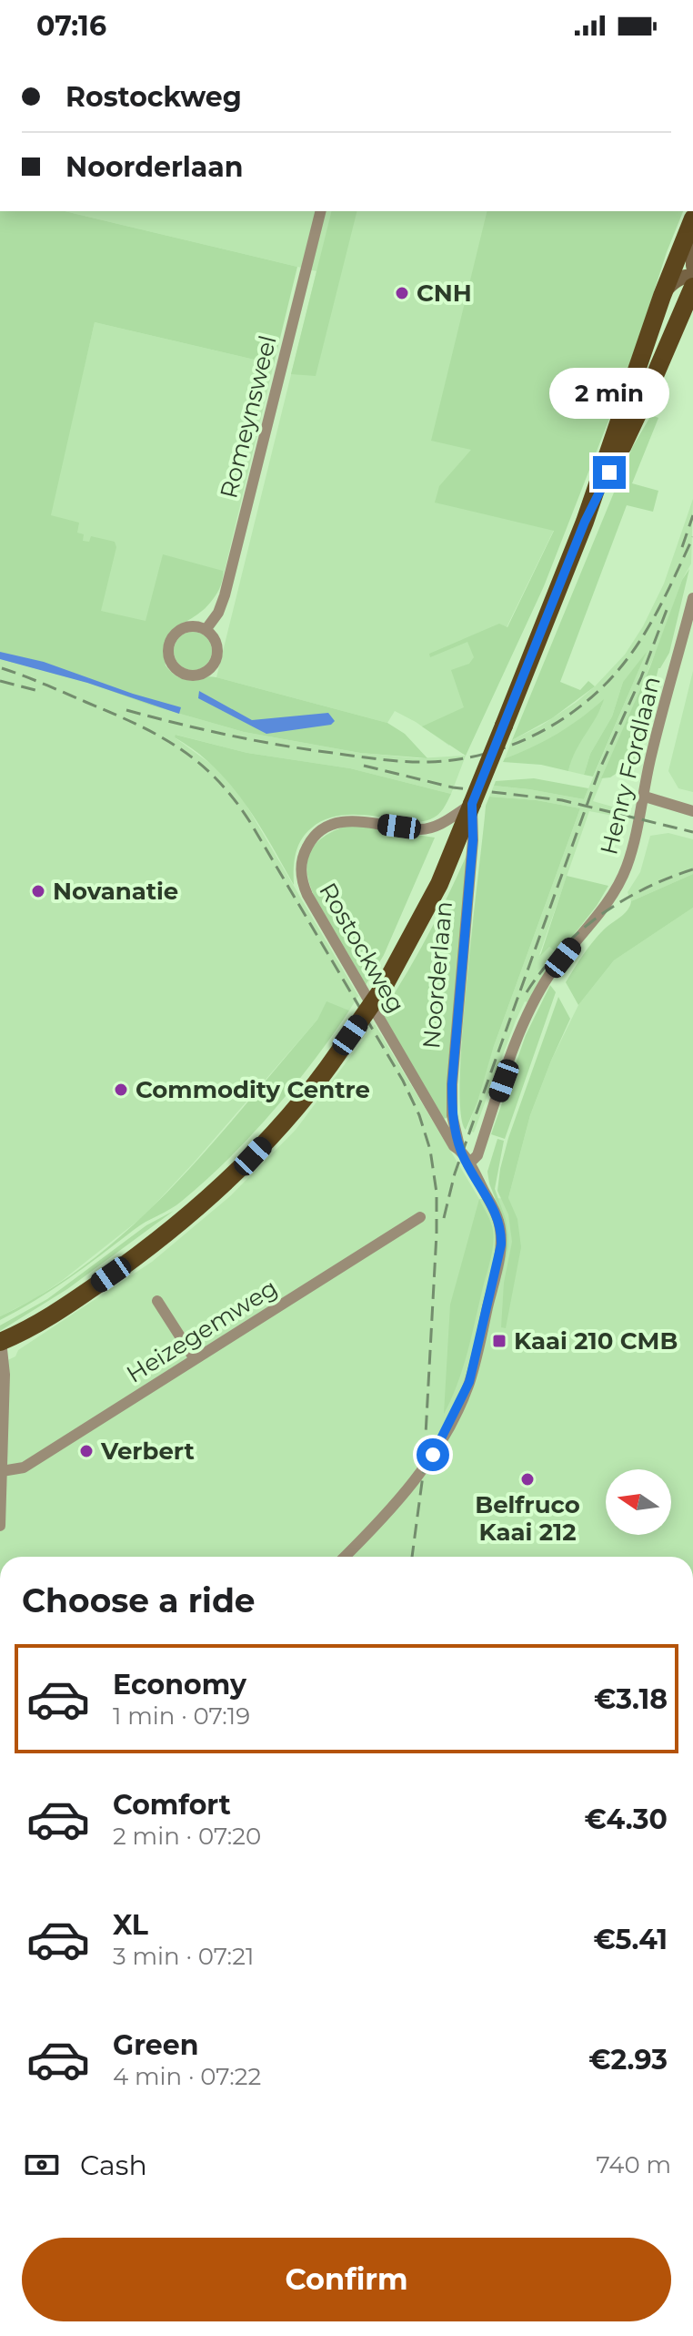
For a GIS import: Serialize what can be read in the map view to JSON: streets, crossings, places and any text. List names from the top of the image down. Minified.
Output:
{"streets":{"main road":["Noorderlaan"],"street":["Romeynsweel","Henry Fordlaan","Rostockweg","Heizegemweg"]},"crossings":[["Henry Fordlaan","Rostockweg"],["Rostockweg","Noorderlaan"]],"places":{"other":["CNH","Novanatie","Commodity Centre","Verbert","Belfruco Kaai 212"],"transit":["Kaai 210 CMB"]},"north":"left","page":{"status":"07:16","banner":["Rostockweg","Noorderlaan"],"bubble":"2 min","heading":"Choose a ride","list":[{"name":"Economy","note":"1 min · 07:19","value":"€3.18"},{"name":"Comfort","note":"2 min · 07:20","value":"€4.30"},{"name":"XL","note":"3 min · 07:21","value":"€5.41"},{"name":"Green","note":"4 min · 07:22","value":"€2.93"}],"pay":["Cash","740 m"],"buttons":"Confirm"}}
